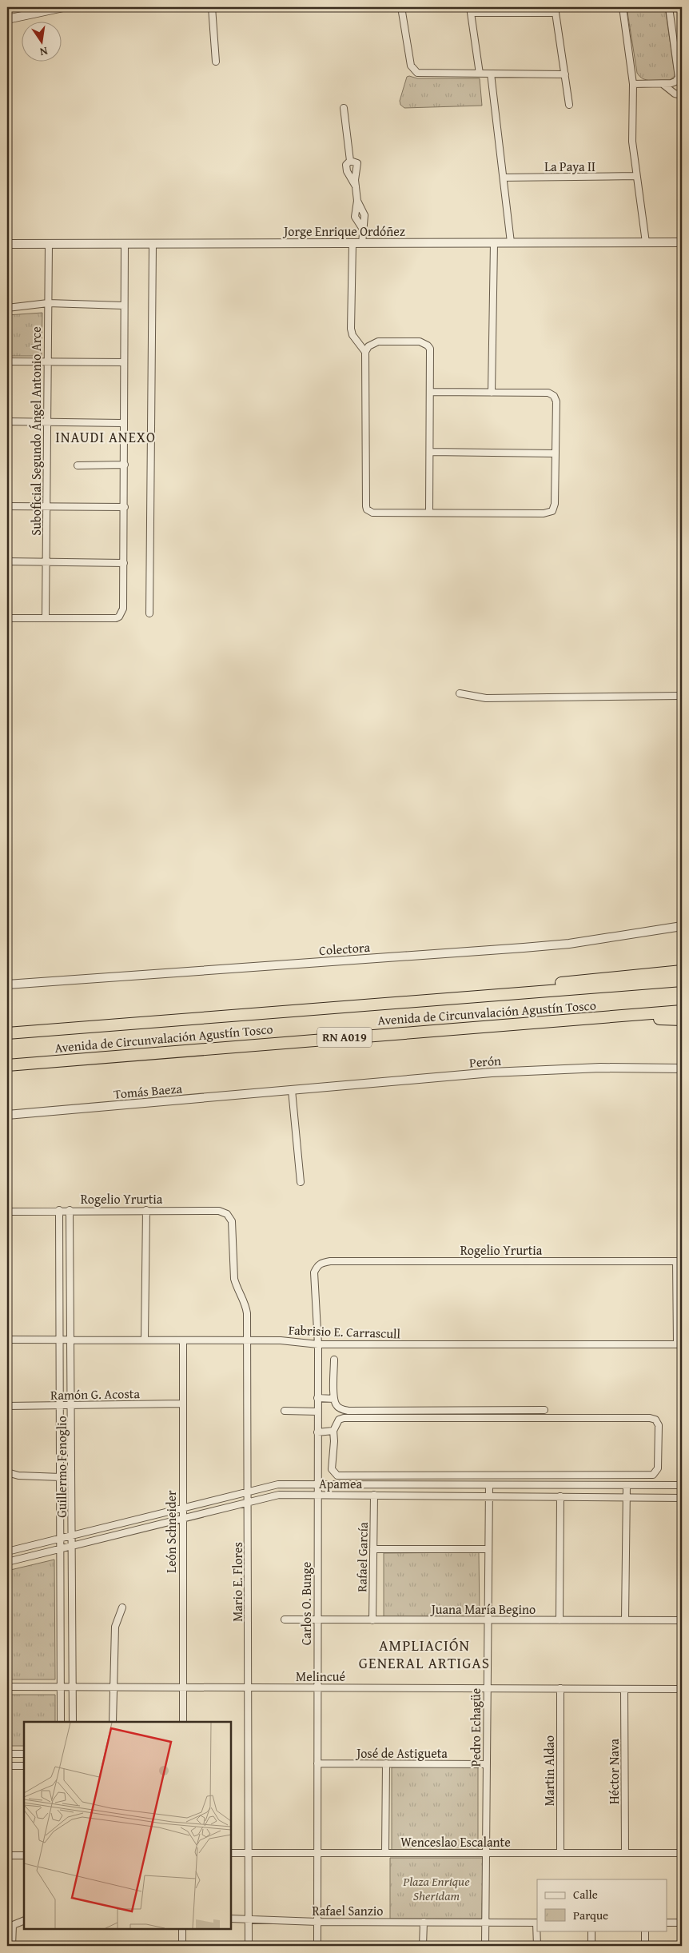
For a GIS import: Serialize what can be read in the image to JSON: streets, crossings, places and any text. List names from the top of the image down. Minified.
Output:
{"streets":{"highway":["Avenida de Circunvalación Agustín Tosco","RN A019"],"street":["La Paya II","Jorge Enrique Ordóñez","Suboficial Segundo Ángel Antonio Arce","Colectora","Perón","Tomás Baeza","Rogelio Yrurtia","Fabrisio E. Carrascull","Ramón G. Acosta","Guillermo Fenoglio","Apamea","León Schneider","Rafael García","Mario E. Flores","Carlos O. Bunge","Juana María Begino","Melincué","Pedro Echagüe","José de Astigueta","Martin Aldao","Héctor Nava","Wenceslao Escalante","Rafael Sanzio"]},"crossings":[["Jorge Enrique Ordóñez","Suboficial Segundo Ángel Antonio Arce"],["Perón","Tomás Baeza"],["Rogelio Yrurtia","Guillermo Fenoglio"],["Rogelio Yrurtia","Mario E. Flores"],["Rogelio Yrurtia","Carlos O. Bunge"],["Fabrisio E. Carrascull","Guillermo Fenoglio"],["Fabrisio E. Carrascull","León Schneider"],["Fabrisio E. Carrascull","Mario E. Flores"],["Fabrisio E. Carrascull","Carlos O. Bunge"],["Ramón G. Acosta","Guillermo Fenoglio"],["Ramón G. Acosta","León Schneider"],["Guillermo Fenoglio","Apamea"],["Guillermo Fenoglio","Melincué"],["Apamea","León Schneider"],["Apamea","Rafael García"],["Apamea","Mario E. Flores"],["Apamea","Carlos O. Bunge"],["Apamea","Pedro Echagüe"],["León Schneider","Melincué"],["Rafael García","Juana María Begino"],["Mario E. Flores","Melincué"],["Mario E. Flores","Wenceslao Escalante"],["Mario E. Flores","Rafael Sanzio"],["Carlos O. Bunge","Juana María Begino"],["Carlos O. Bunge","Melincué"],["Carlos O. Bunge","José de Astigueta"],["Carlos O. Bunge","Wenceslao Escalante"],["Carlos O. Bunge","Rafael Sanzio"],["Juana María Begino","Pedro Echagüe"],["Melincué","Pedro Echagüe"],["Melincué","Martin Aldao"],["Melincué","Héctor Nava"],["Pedro Echagüe","José de Astigueta"],["Pedro Echagüe","Wenceslao Escalante"],["Pedro Echagüe","Rafael Sanzio"],["Martin Aldao","Wenceslao Escalante"],["Héctor Nava","Wenceslao Escalante"]],"districts":["INAUDI ANEXO","AMPLIACIÓN GENERAL ARTIGAS"],"parks":["Plaza Enrique Sheridam"],"legend":["Calle","Parque"],"north":"bottom"}
